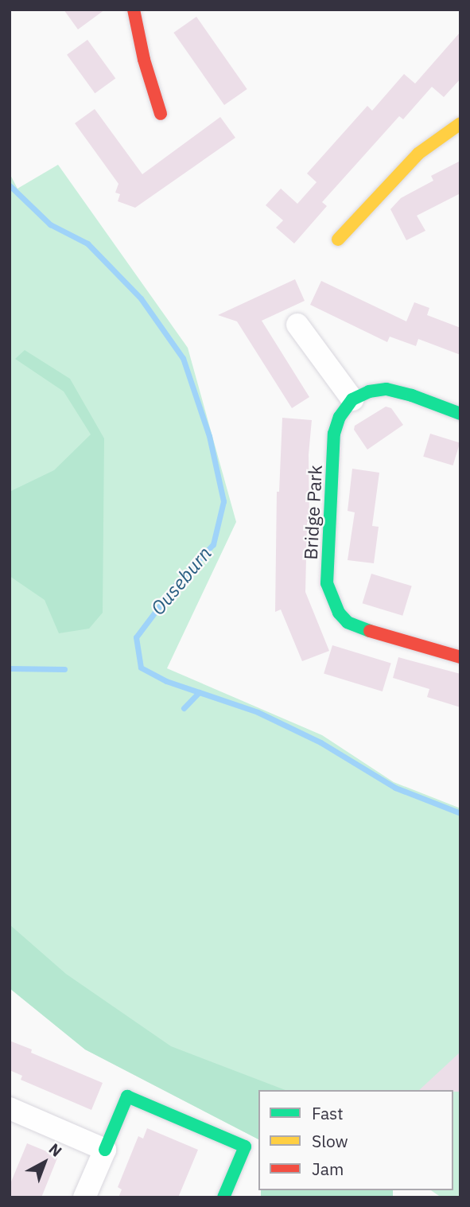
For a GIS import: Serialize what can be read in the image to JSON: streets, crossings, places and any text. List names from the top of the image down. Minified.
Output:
{"streets":{"street":["Bridge Park"]},"water":["Ouseburn"],"legend":["Fast","Slow","Jam"],"north":"top right"}
